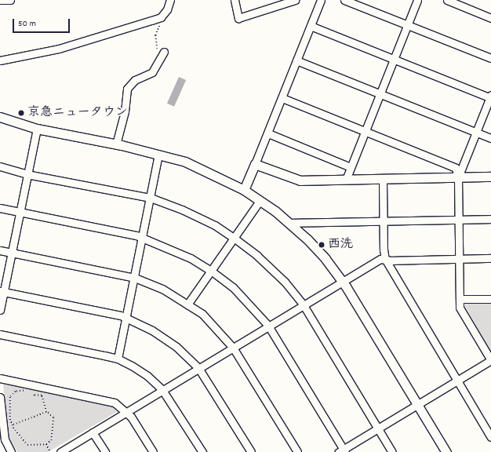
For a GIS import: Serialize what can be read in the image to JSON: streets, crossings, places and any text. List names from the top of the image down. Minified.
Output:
{"places":["京急ニュータウン","西洗"],"scale_bar":"50 m"}
